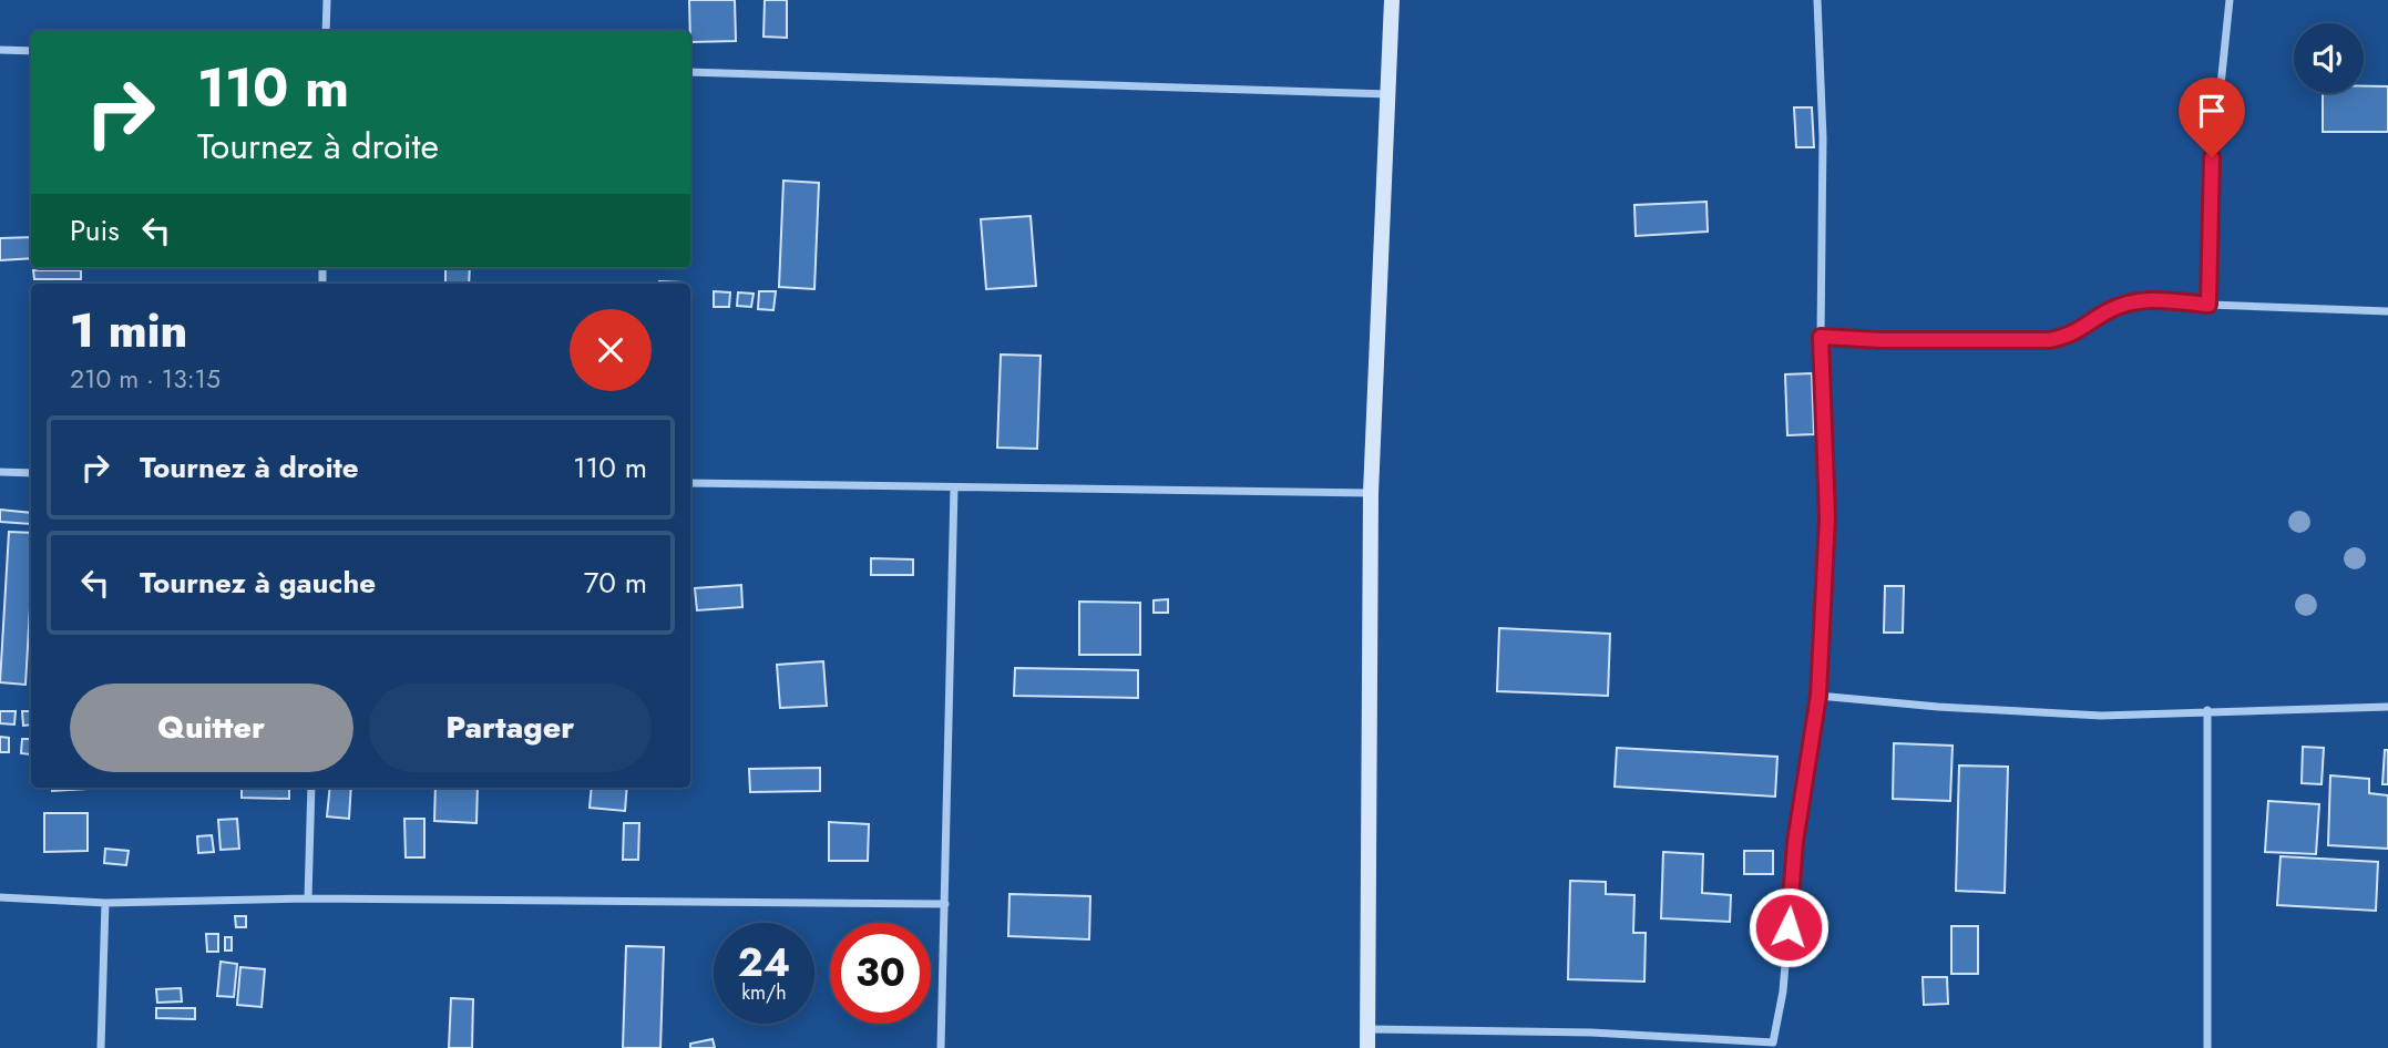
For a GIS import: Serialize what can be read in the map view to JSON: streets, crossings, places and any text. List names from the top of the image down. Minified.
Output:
{"page":{"turn":["110 m","Tournez à droite"],"then":"Puis","heading":["1 min","210 m · 13:15"],"list":[{"name":"Tournez à droite","value":"110 m"},{"name":"Tournez à gauche","value":"70 m"}],"buttons":["Quitter","Partager"],"speed":"24 km/h","limit":"30"}}
